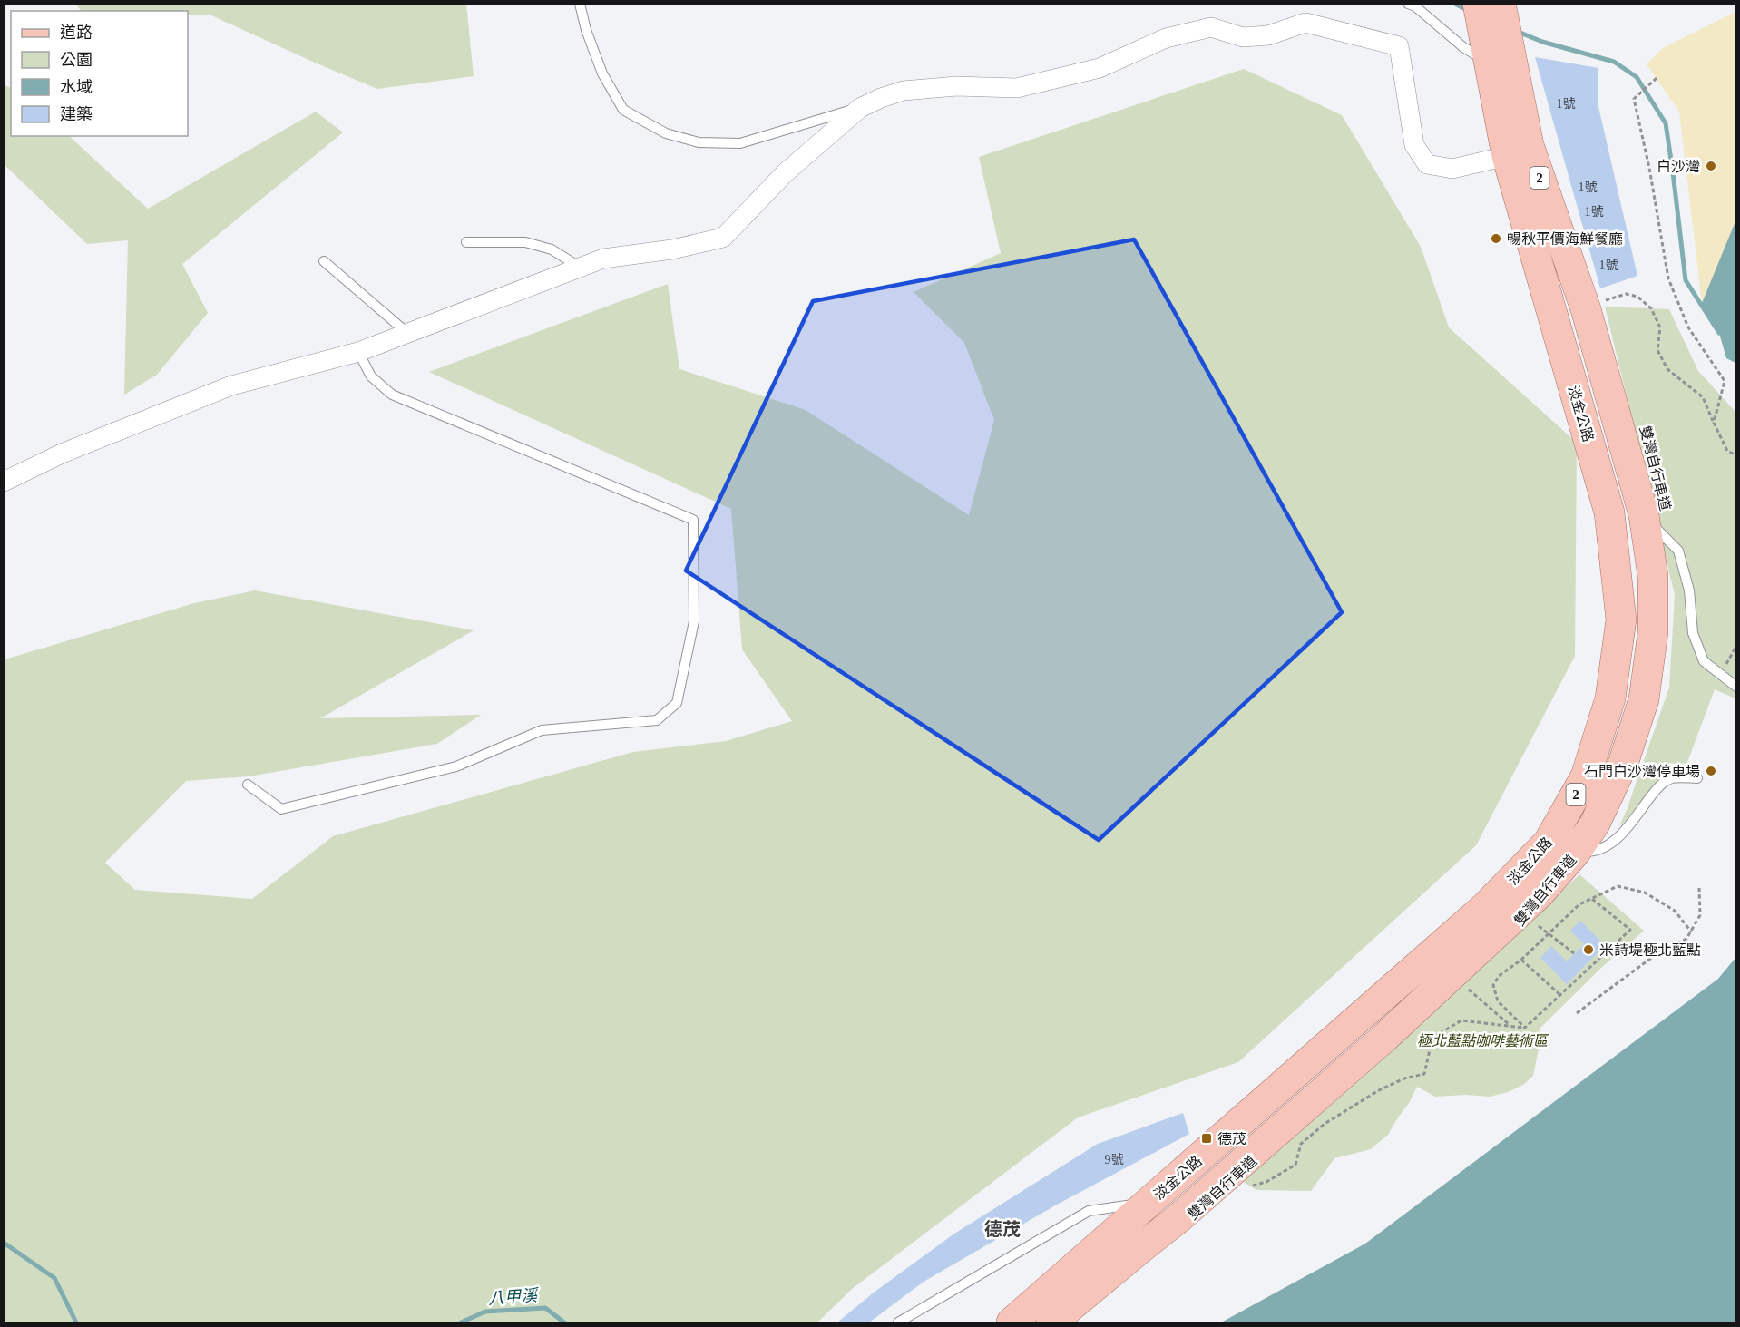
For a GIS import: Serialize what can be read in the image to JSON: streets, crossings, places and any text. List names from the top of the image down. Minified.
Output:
{"streets":{"main road":["2","淡金公路"]},"crossings":[["2","淡金公路"]],"districts":["德茂"],"water":["八甲溪"],"parks":["極北藍點咖啡藝術區"],"places":{"other":["白沙灣","暢秋平價海鮮餐廳","石門白沙灣停車場","米詩堤極北藍點"],"transit":["德茂"]},"house_numbers":["1號","1號","1號","1號","9號"],"legend":["道路","公園","水域","建築"]}
